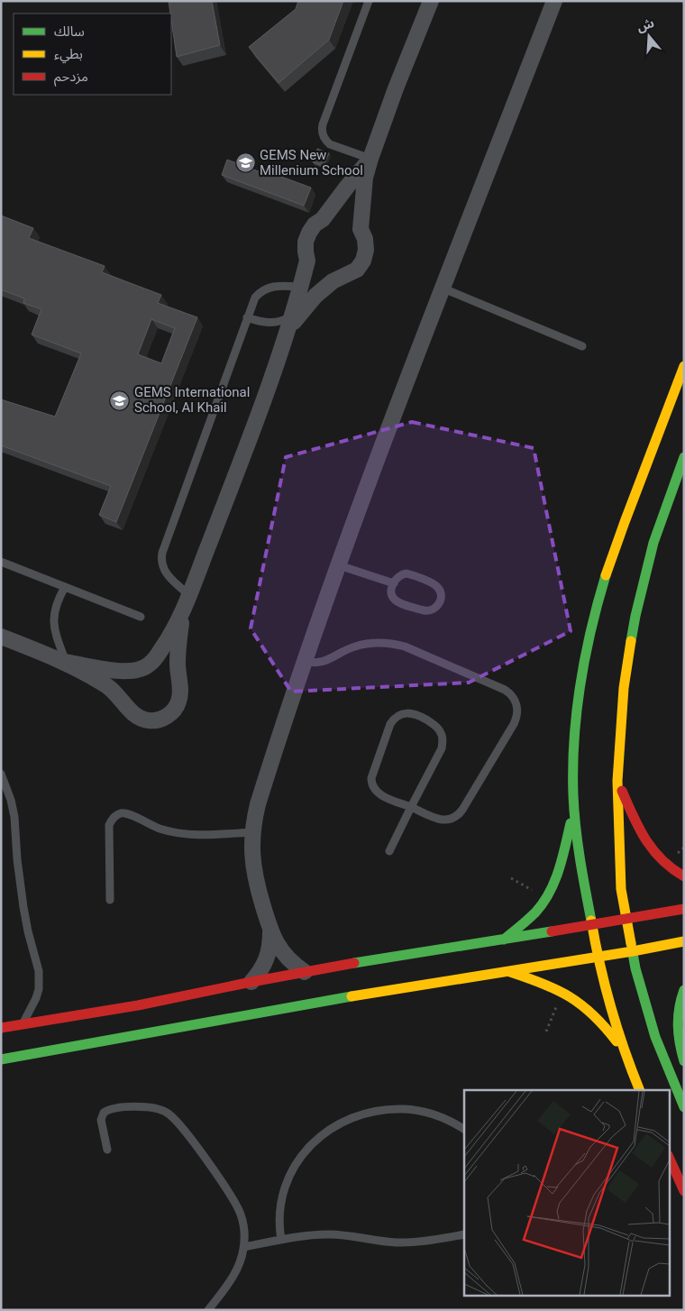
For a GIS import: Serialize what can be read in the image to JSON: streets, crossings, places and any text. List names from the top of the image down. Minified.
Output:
{"places":{"school or university":["GEMS New Millenium School","GEMS International School, Al Khail"]},"legend":["سالك","بطيء","مزدحم"],"north":"top"}
